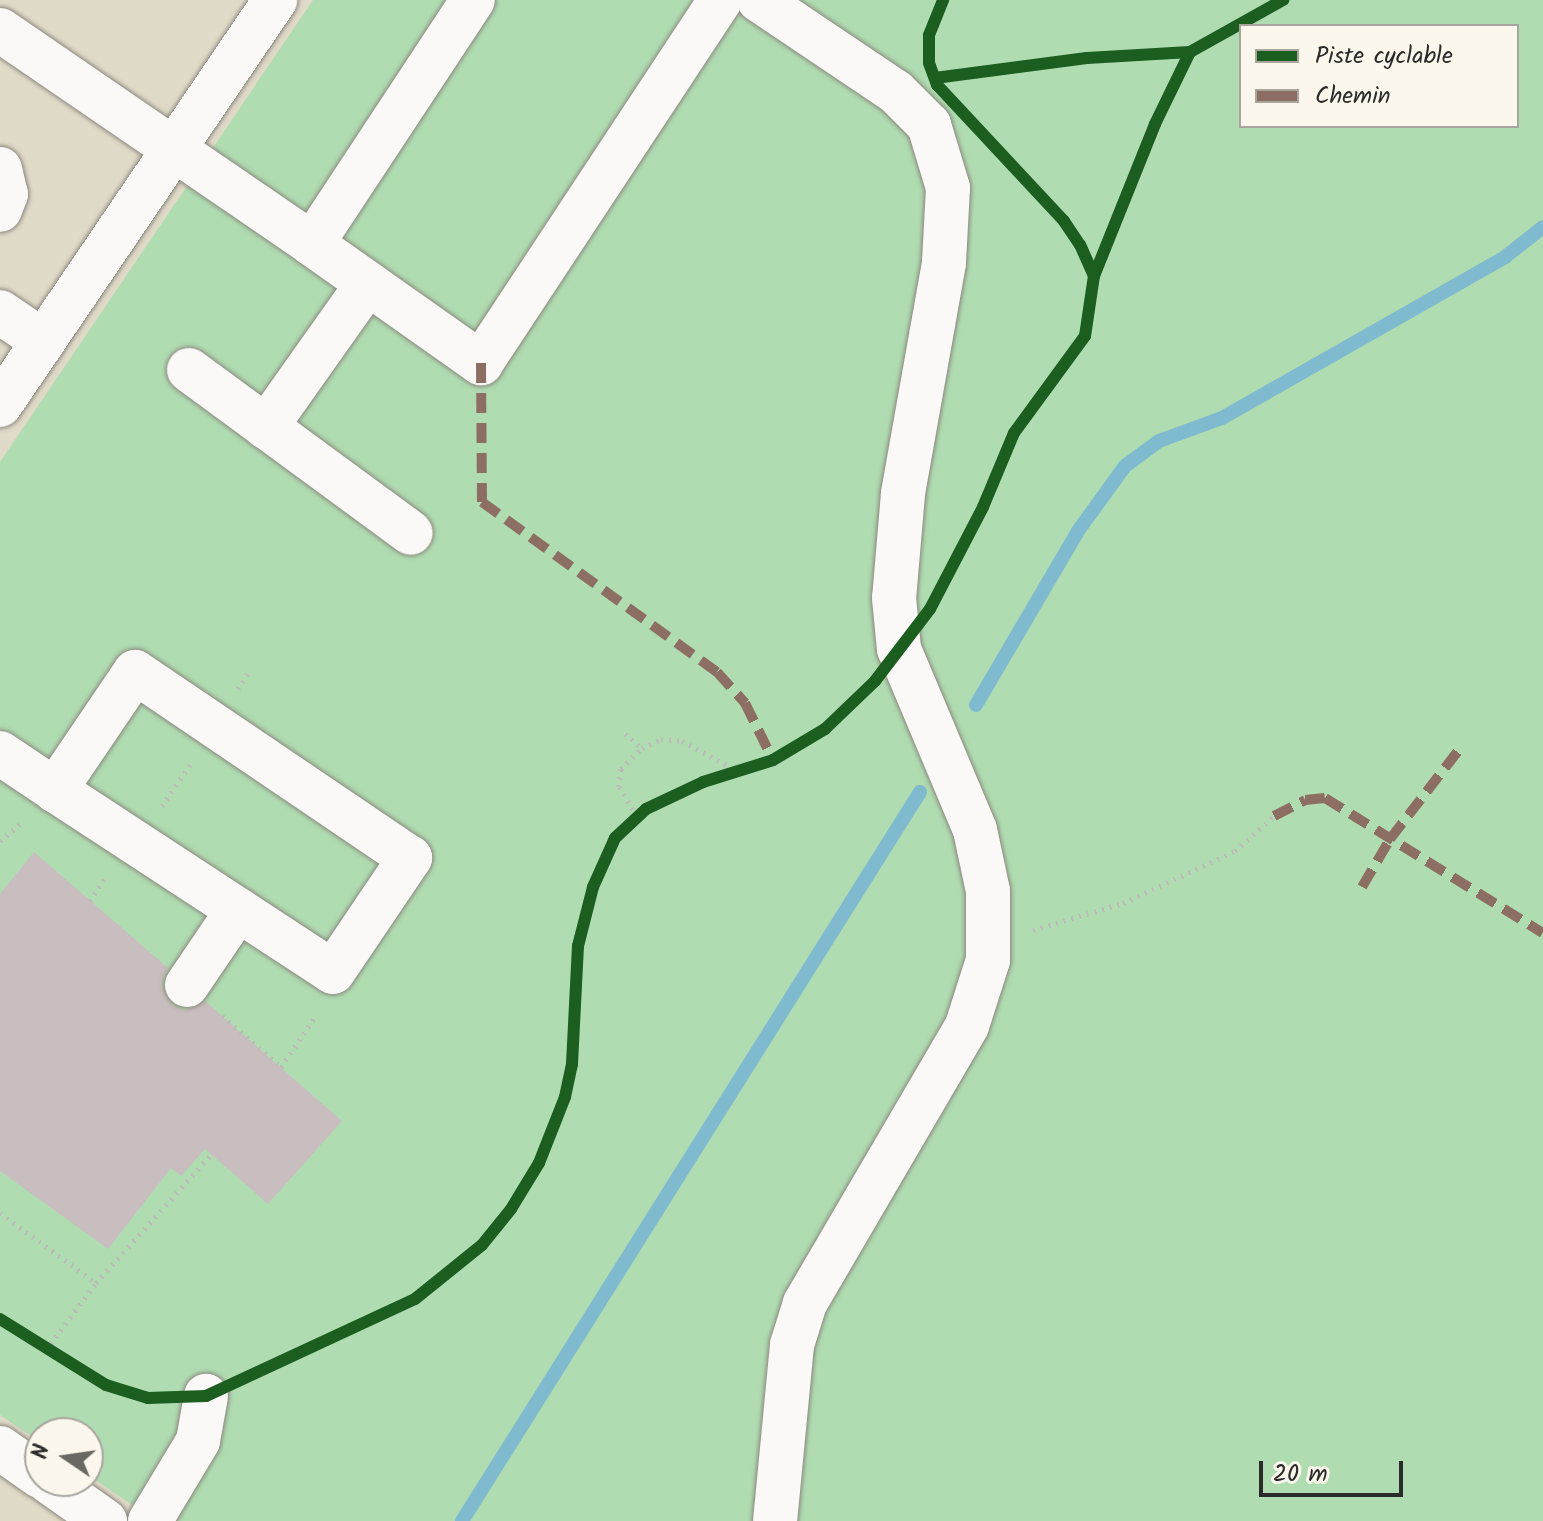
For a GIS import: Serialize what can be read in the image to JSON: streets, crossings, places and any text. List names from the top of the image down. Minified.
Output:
{"legend":["Piste cyclable","Chemin"],"scale_bar":"20 m","north":"left"}
